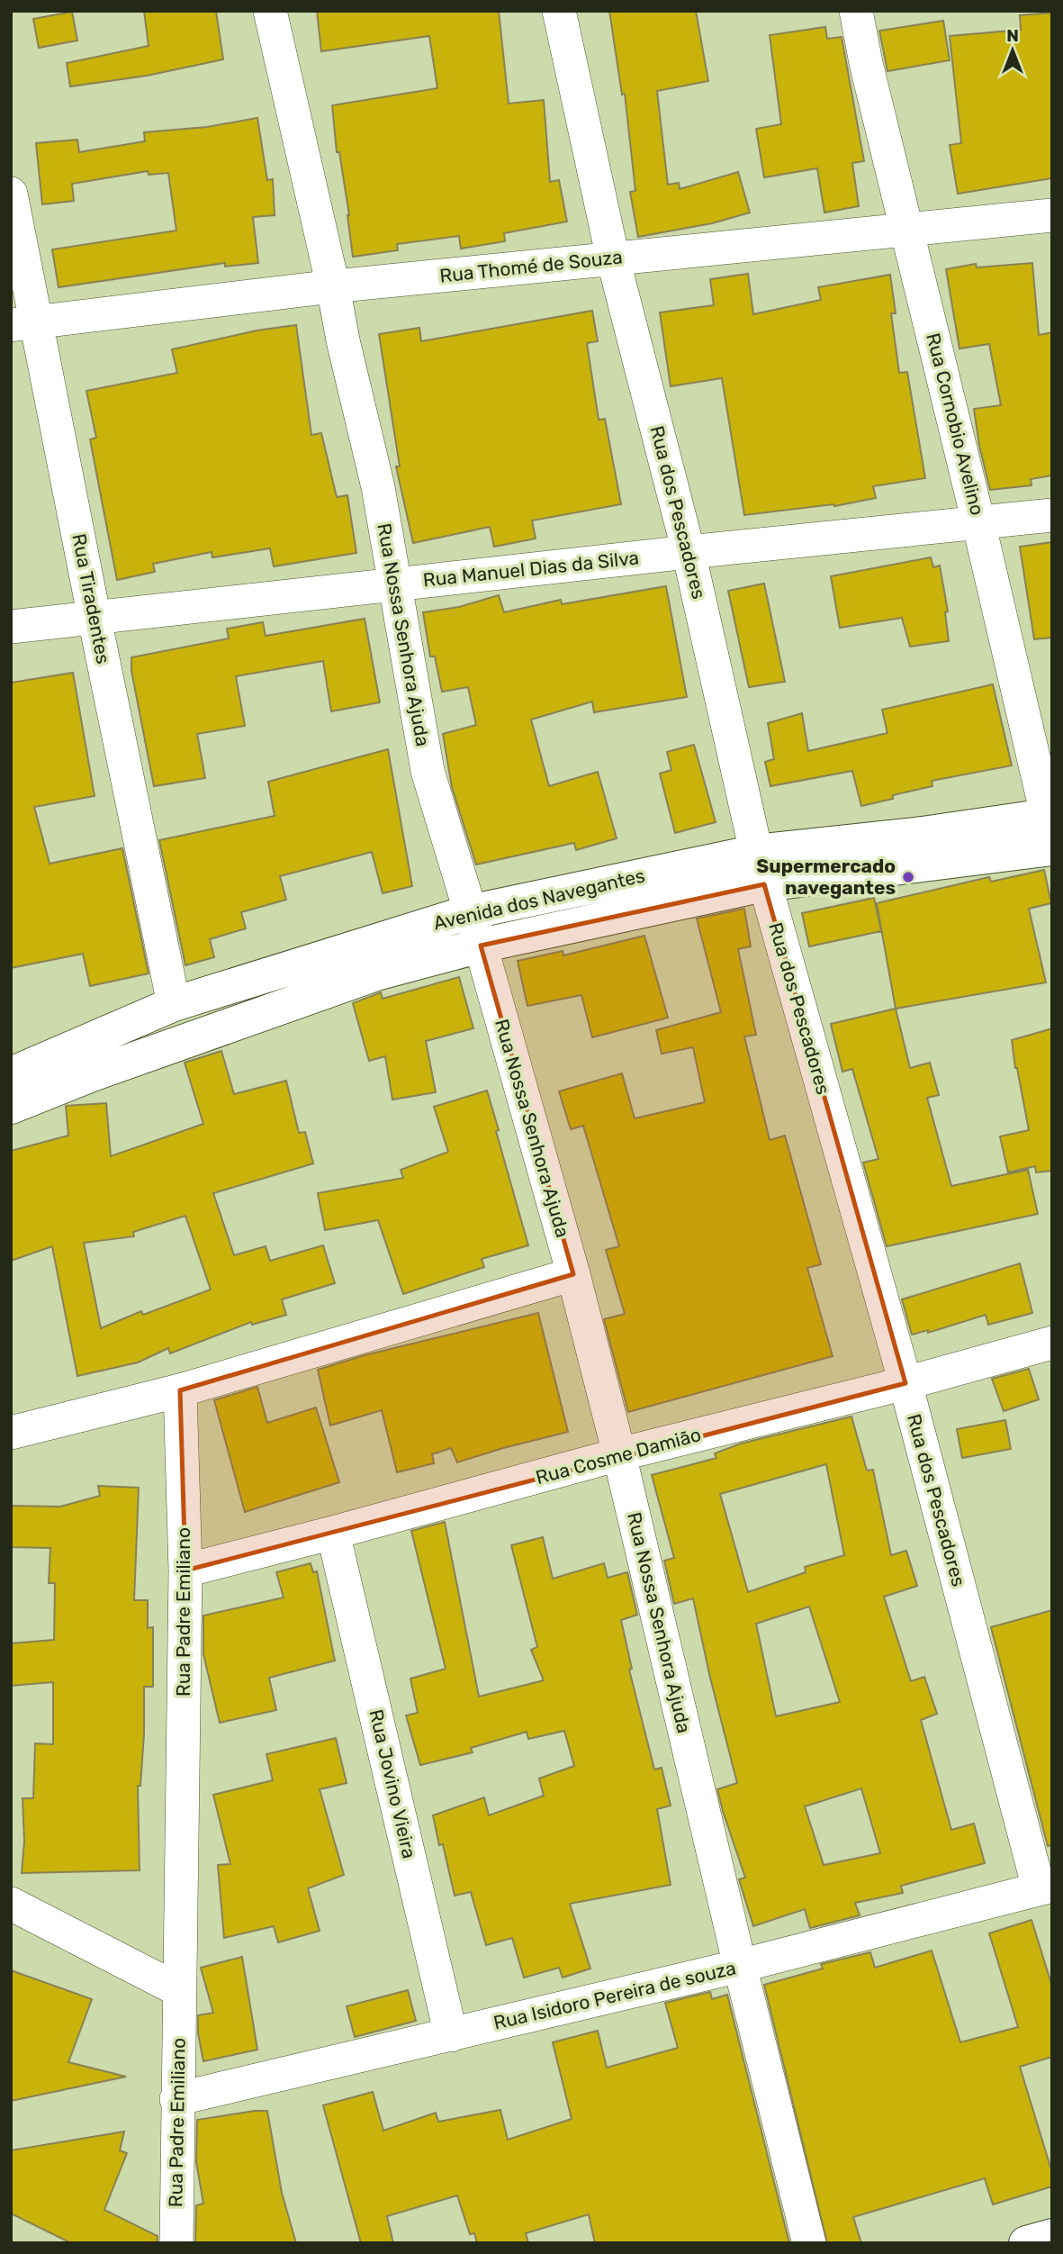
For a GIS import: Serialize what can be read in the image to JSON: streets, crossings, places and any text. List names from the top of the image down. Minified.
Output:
{"streets":{"main road":["Avenida dos Navegantes"],"street":["Rua Thomé de Souza","Rua Cornobio Avelino","Rua dos Pescadores","Rua Manuel Dias da Silva","Rua Tiradentes","Rua Nossa Senhora Ajuda","Rua Cosme Damião","Rua Padre Emiliano","Rua Jovino Vieira","Rua Isidoro Pereira de souza"]},"crossings":[["Rua Thomé de Souza","Rua Cornobio Avelino"],["Rua Thomé de Souza","Rua dos Pescadores"],["Rua Thomé de Souza","Rua Tiradentes"],["Rua Thomé de Souza","Rua Nossa Senhora Ajuda"],["Rua Cornobio Avelino","Rua Manuel Dias da Silva"],["Rua Cornobio Avelino","Avenida dos Navegantes"],["Rua dos Pescadores","Rua Manuel Dias da Silva"],["Rua dos Pescadores","Avenida dos Navegantes"],["Rua dos Pescadores","Rua Cosme Damião"],["Rua dos Pescadores","Rua Isidoro Pereira de souza"],["Rua Manuel Dias da Silva","Rua Tiradentes"],["Rua Manuel Dias da Silva","Rua Nossa Senhora Ajuda"],["Rua Tiradentes","Avenida dos Navegantes"],["Rua Nossa Senhora Ajuda","Avenida dos Navegantes"],["Rua Nossa Senhora Ajuda","Rua Cosme Damião"],["Rua Nossa Senhora Ajuda","Rua Isidoro Pereira de souza"],["Rua Cosme Damião","Rua Padre Emiliano"],["Rua Cosme Damião","Rua Jovino Vieira"],["Rua Padre Emiliano","Rua Isidoro Pereira de souza"],["Rua Jovino Vieira","Rua Isidoro Pereira de souza"]],"places":["Supermercado navegantes"],"north":"top"}
